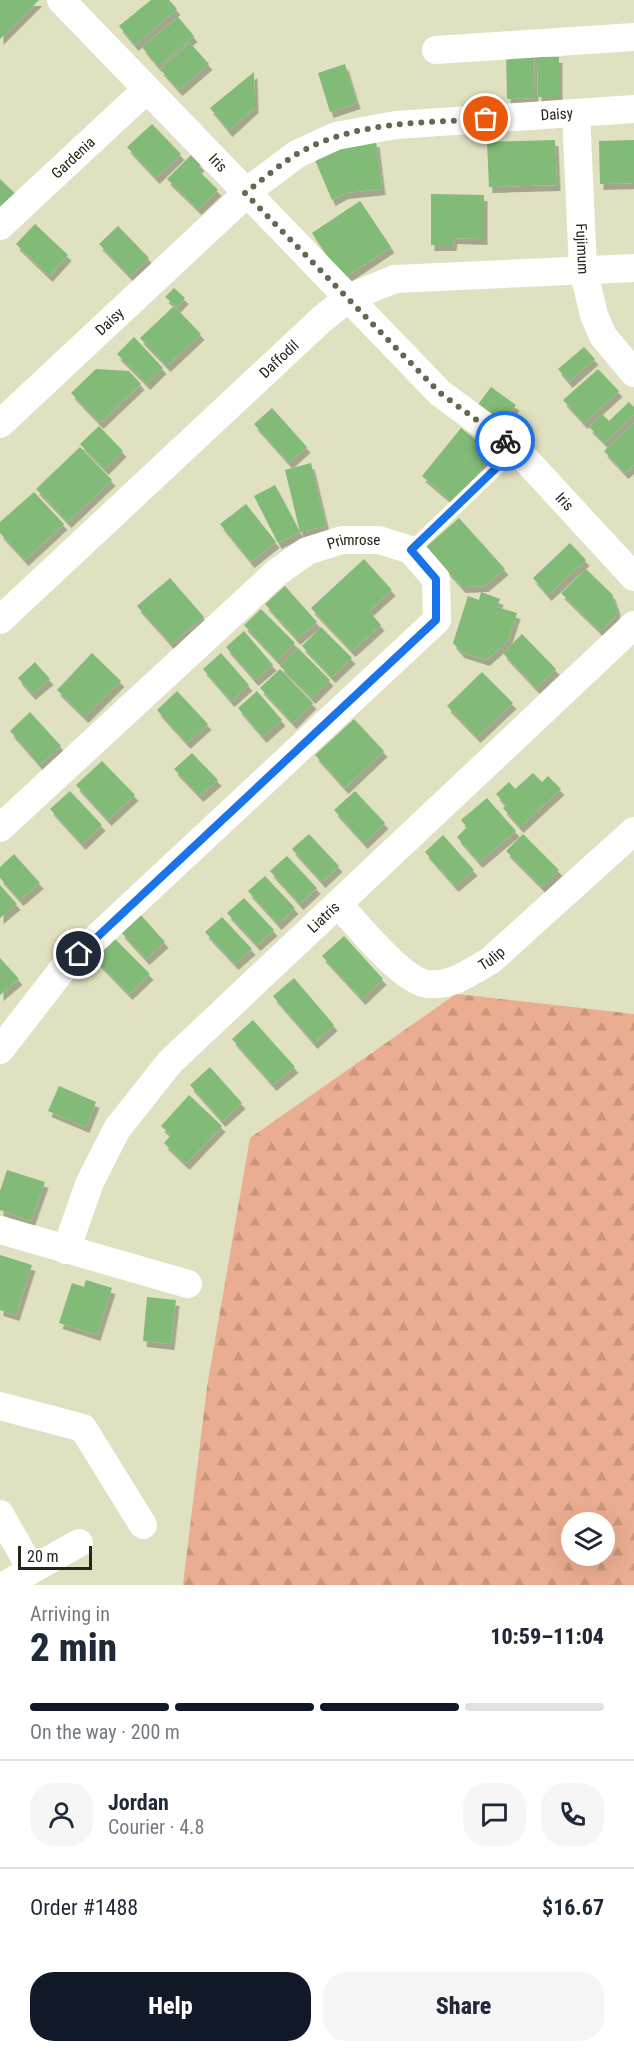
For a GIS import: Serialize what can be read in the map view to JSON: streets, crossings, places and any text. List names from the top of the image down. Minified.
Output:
{"streets":{"street":["Daisy","Gardenia","Iris","Fujimum","Daffodil","Primrose","Liatris","Tulip"]},"crossings":[["Daisy","Iris"],["Daisy","Fujimum"],["Gardenia","Iris"],["Iris","Daffodil"],["Fujimum","Daffodil"],["Liatris","Tulip"]],"scale_bar":"20 m","page":{"scale":"20 m","heading":["2 min","Arriving in","10:59–11:04"],"panel":["Jordan","Courier · 4.8","Order #1488","$16.67"],"bar":"On the way · 200 m","buttons":["Help","Share"]}}
